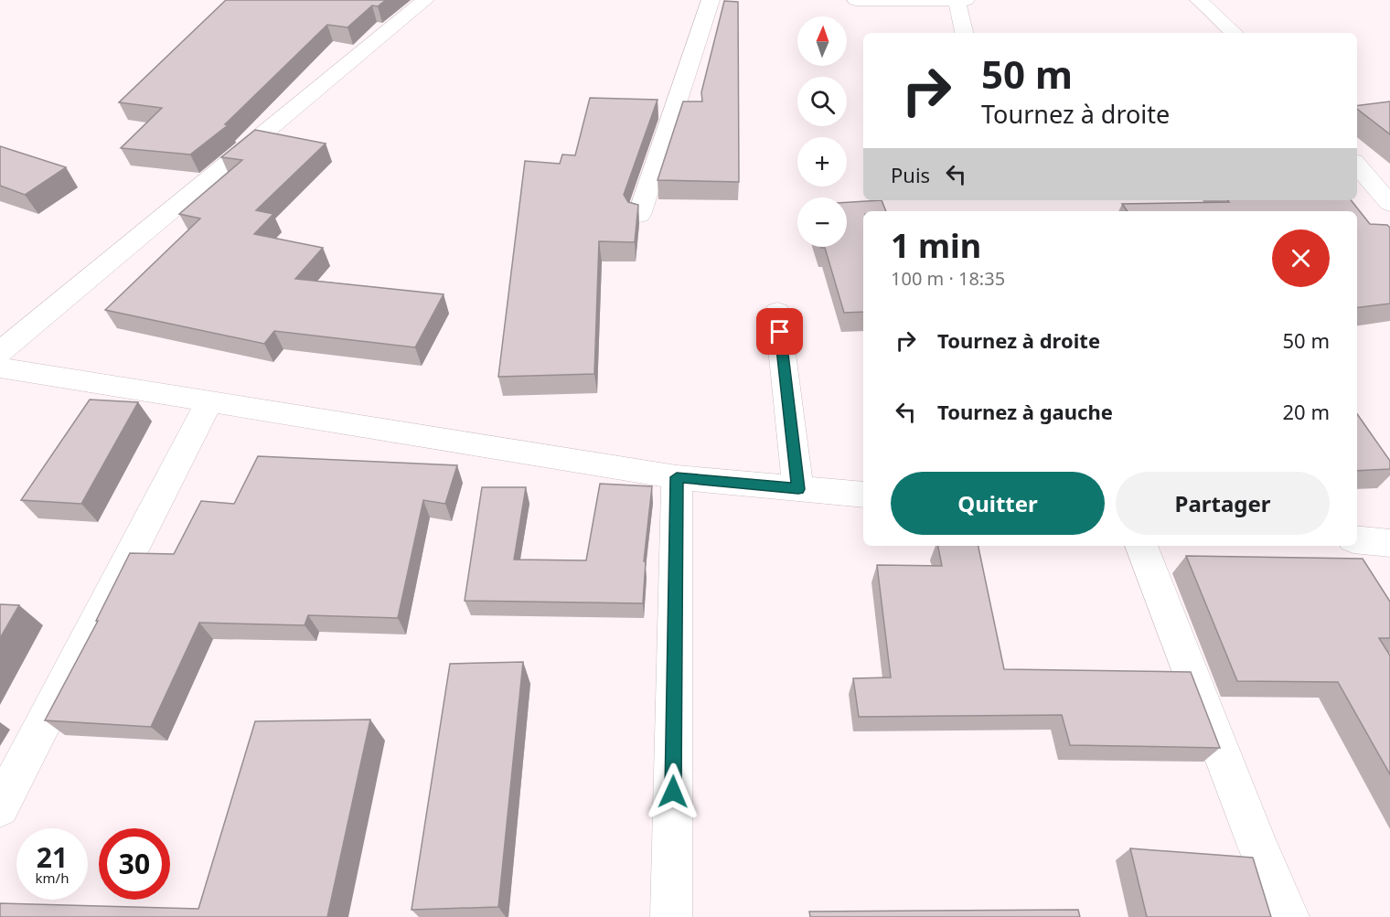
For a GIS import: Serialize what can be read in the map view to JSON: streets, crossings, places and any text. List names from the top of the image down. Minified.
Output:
{"north":"top","page":{"map_buttons":["+","−"],"turn":["50 m","Tournez à droite"],"then":"Puis","heading":["1 min","100 m · 18:35"],"list":[{"name":"Tournez à droite","value":"50 m"},{"name":"Tournez à gauche","value":"20 m"}],"buttons":["Quitter","Partager"],"speed":"21 km/h","limit":"30"}}
